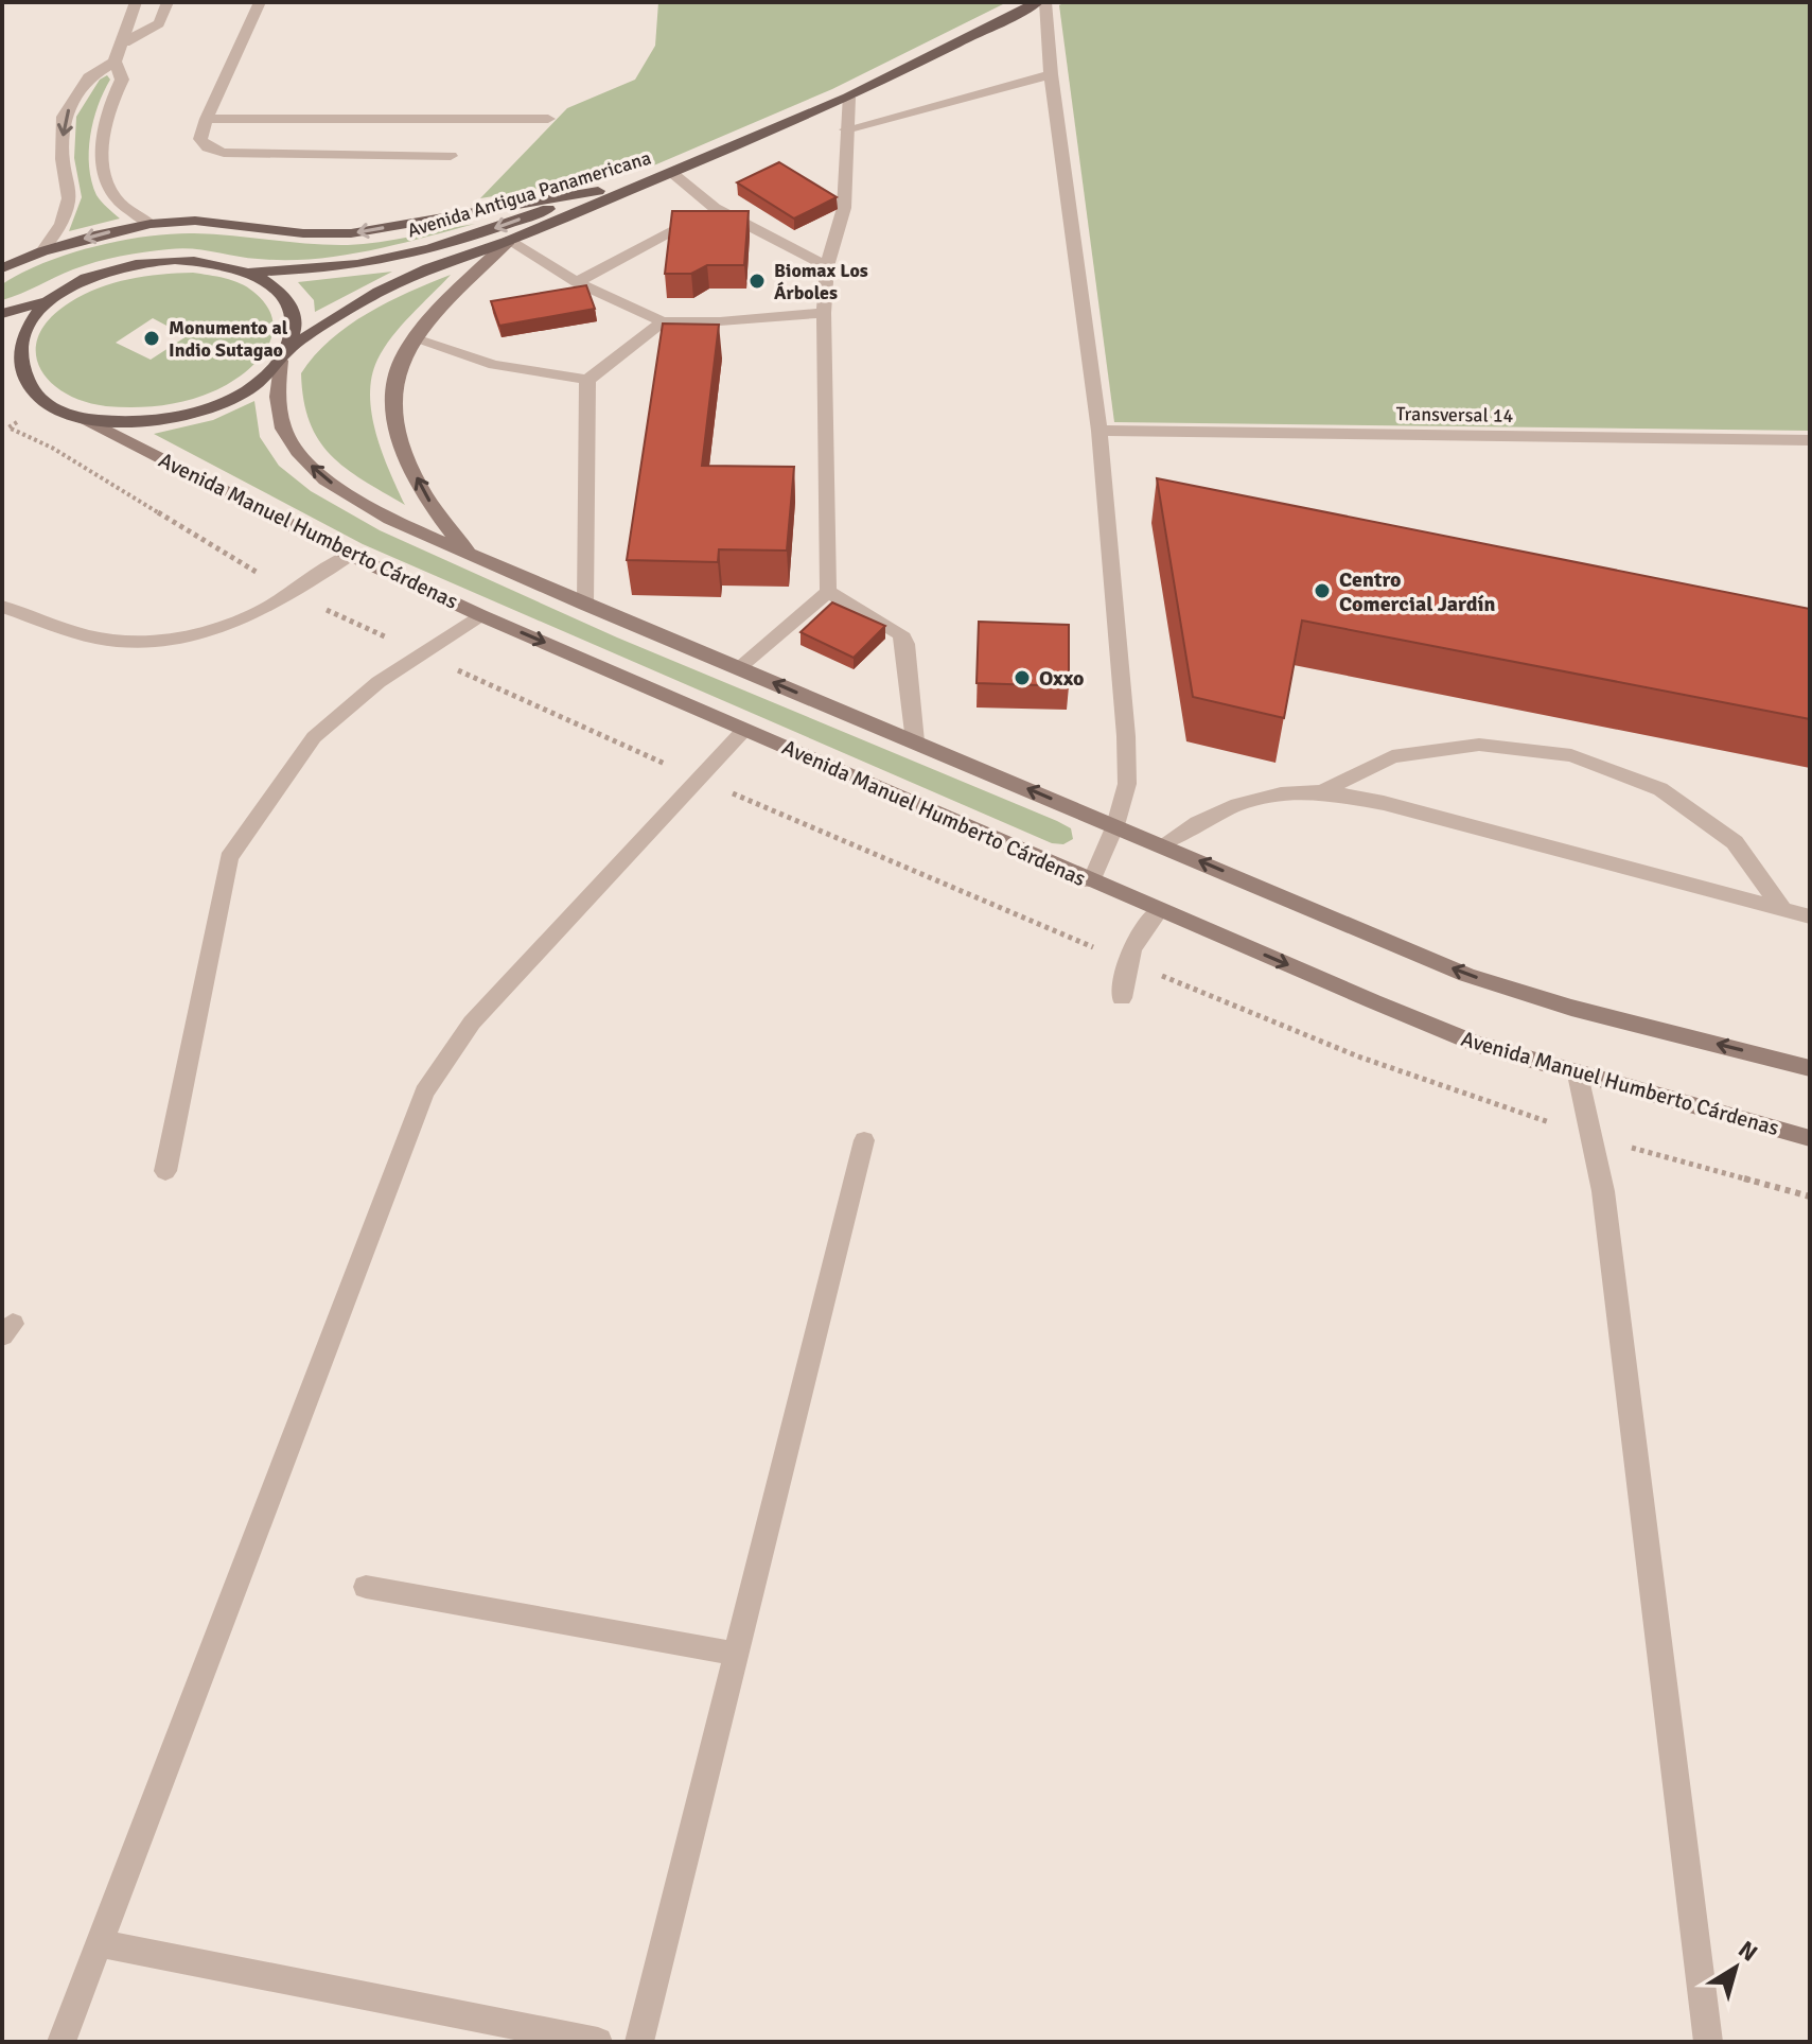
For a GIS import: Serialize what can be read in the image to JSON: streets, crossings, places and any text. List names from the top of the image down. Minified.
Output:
{"streets":{"main road":["Avenida Antigua Panamericana","Avenida Manuel Humberto Cárdenas"],"street":["Transversal 14"]},"crossings":[["Avenida Antigua Panamericana","Avenida Manuel Humberto Cárdenas"]],"places":["Biomax Los Árboles","Monumento al Indio Sutagao","Centro Comercial Jardín","Oxxo"],"north":"top right"}
